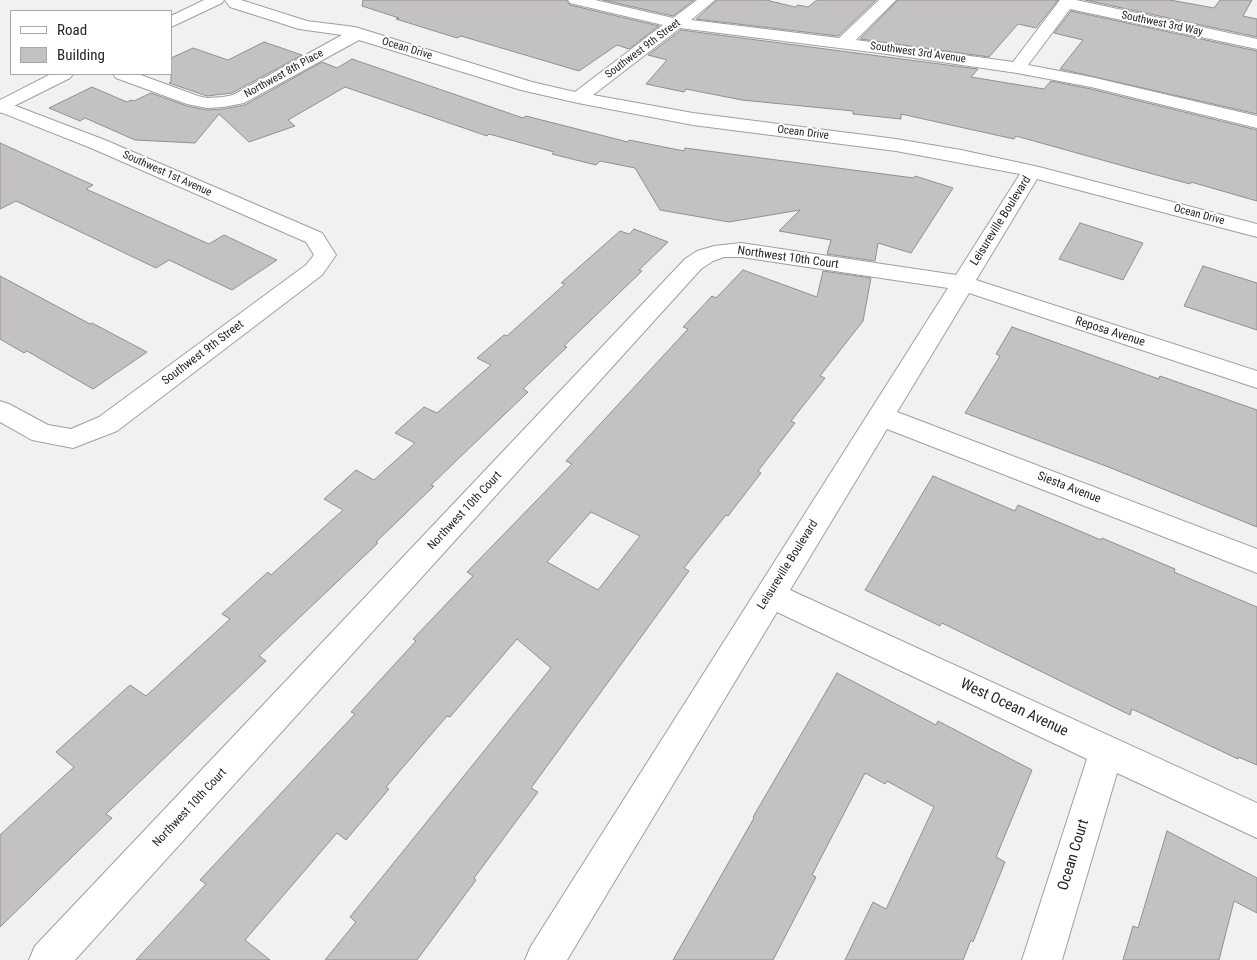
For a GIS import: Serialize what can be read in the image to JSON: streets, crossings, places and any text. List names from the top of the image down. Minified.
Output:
{"streets":{"street":["Southwest 3rd Way","Ocean Drive","Southwest 9th Street","Southwest 3rd Avenue","Northwest 8th Place","Southwest 1st Avenue","Leisureville Boulevard","Northwest 10th Court","Reposa Avenue","Siesta Avenue","West Ocean Avenue","Ocean Court"]},"crossings":[["Ocean Drive","Southwest 9th Street"],["Ocean Drive","Northwest 8th Place"],["Ocean Drive","Leisureville Boulevard"],["Southwest 9th Street","Southwest 3rd Avenue"],["Southwest 9th Street","Southwest 1st Avenue"],["Leisureville Boulevard","Northwest 10th Court"],["Leisureville Boulevard","Reposa Avenue"],["Leisureville Boulevard","Siesta Avenue"],["Leisureville Boulevard","West Ocean Avenue"],["Northwest 10th Court","Reposa Avenue"],["West Ocean Avenue","Ocean Court"]],"legend":["Road","Building"]}
